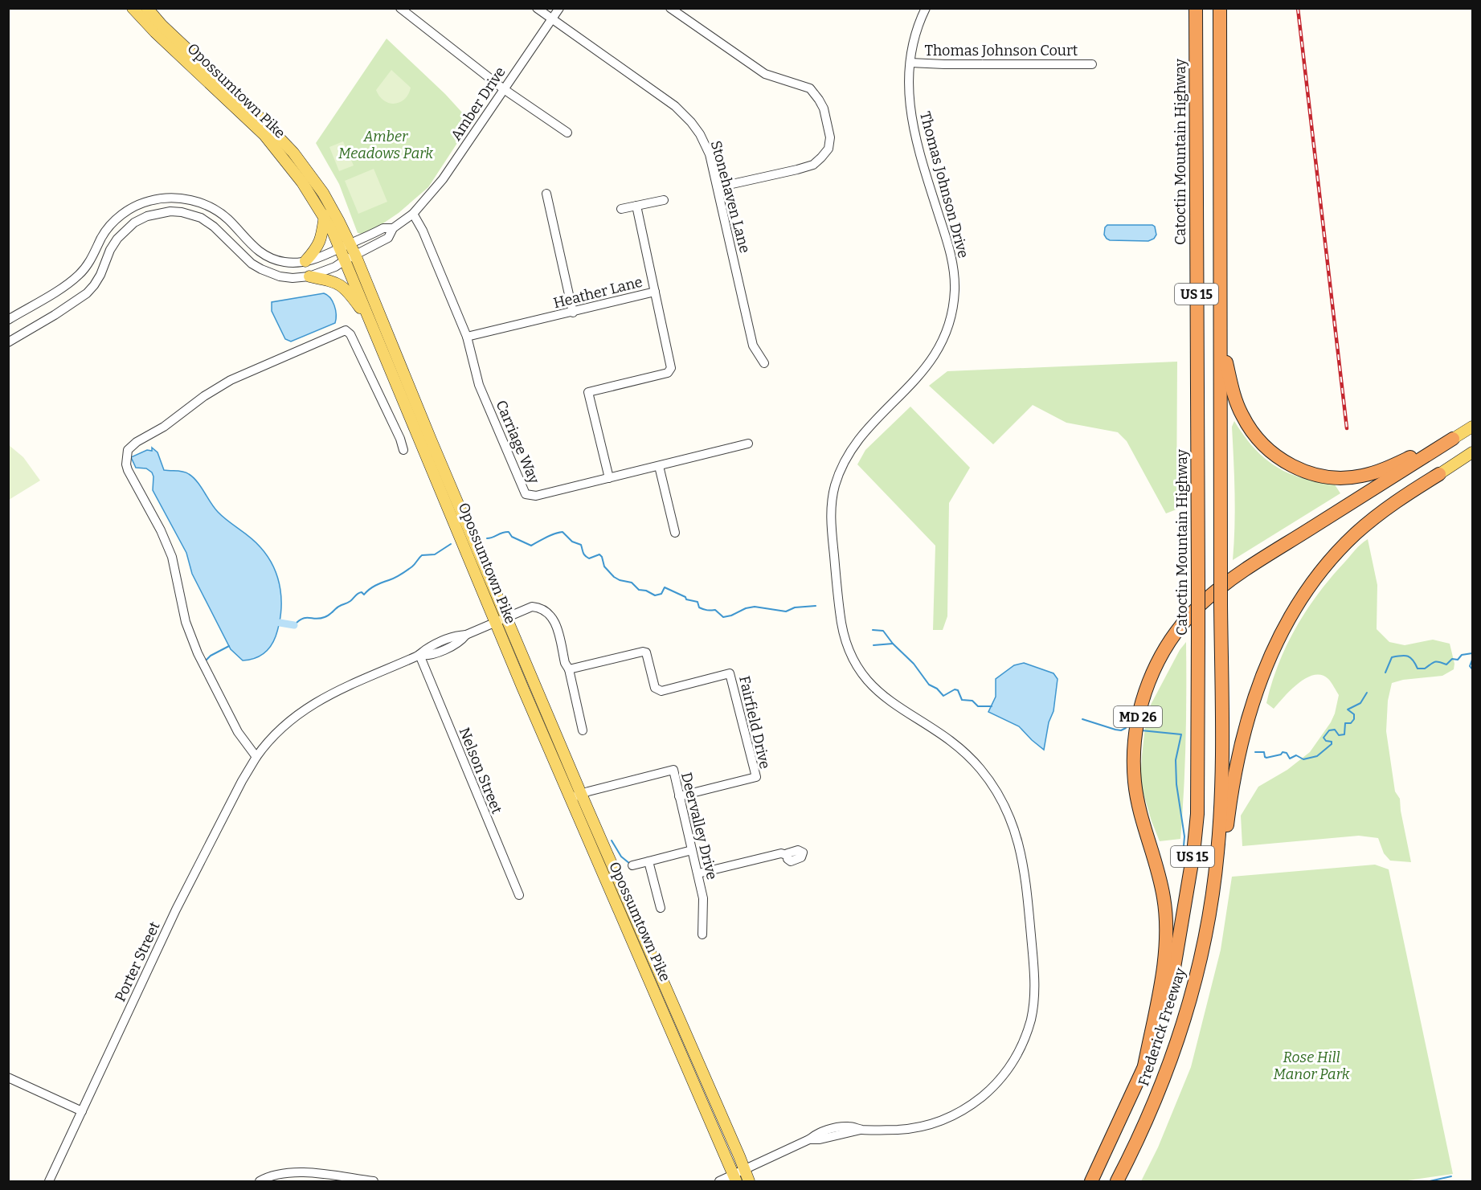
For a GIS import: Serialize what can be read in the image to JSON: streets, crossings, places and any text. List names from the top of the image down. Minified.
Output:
{"streets":{"highway":["Catoctin Mountain Highway","US 15","MD 26","Frederick Freeway"],"main road":["Opossumtown Pike"],"street":["Thomas Johnson Court","Amber Drive","Thomas Johnson Drive","Stonehaven Lane","Heather Lane","Carriage Way","Fairfield Drive","Nelson Street","Deervalley Drive","Porter Street"]},"crossings":[["Thomas Johnson Court","Thomas Johnson Drive"],["Opossumtown Pike","Amber Drive"],["Opossumtown Pike","Thomas Johnson Drive"],["Opossumtown Pike","Deervalley Drive"],["Opossumtown Pike","Porter Street"],["Amber Drive","Stonehaven Lane"],["Amber Drive","Carriage Way"],["Catoctin Mountain Highway","MD 26"],["Catoctin Mountain Highway","Frederick Freeway"],["Heather Lane","Carriage Way"],["US 15","Frederick Freeway"],["MD 26","Frederick Freeway"],["Fairfield Drive","Deervalley Drive"],["Nelson Street","Porter Street"]],"parks":["Amber Meadows Park","Rose Hill Manor Park"]}
